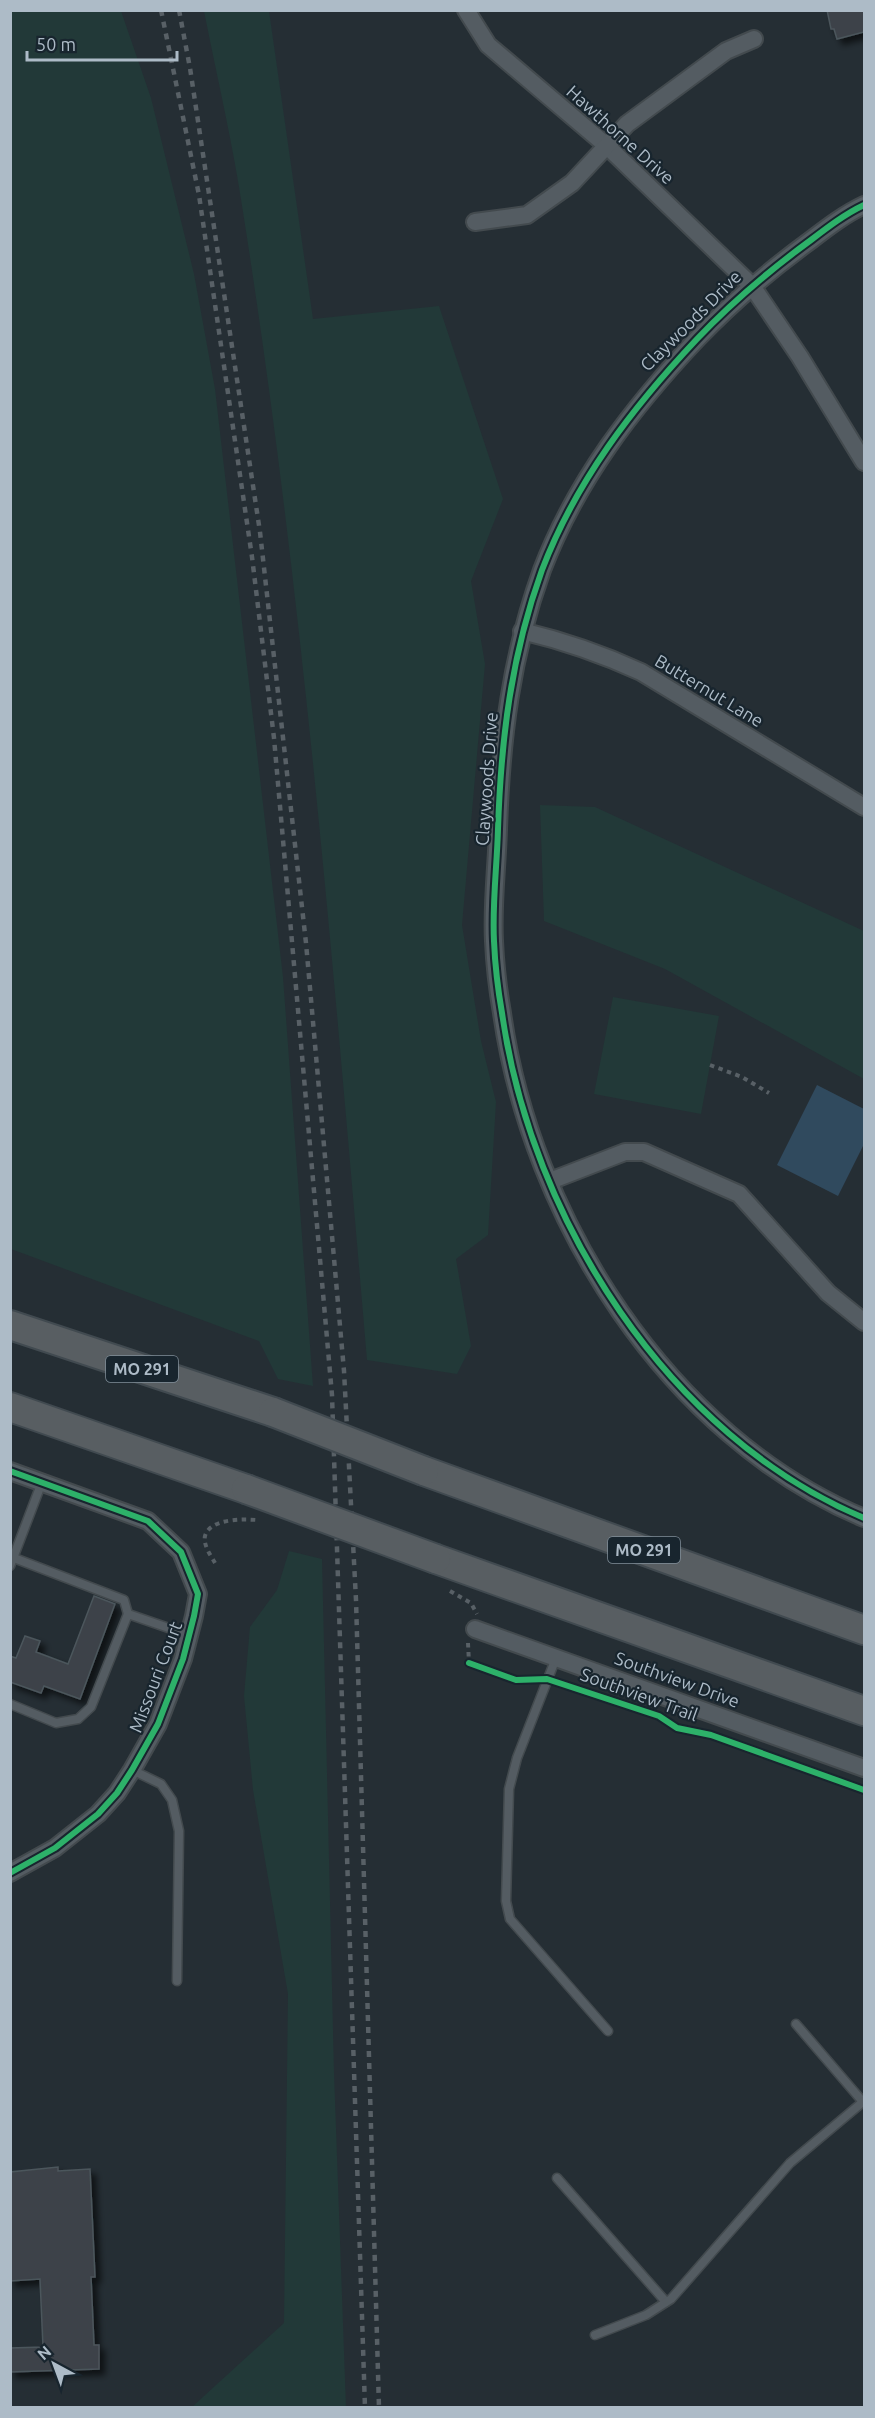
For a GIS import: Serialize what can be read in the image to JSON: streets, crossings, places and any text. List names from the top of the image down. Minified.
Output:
{"streets":{"highway":["MO 291"],"street":["Hawthorne Drive","Claywoods Drive","Butternut Lane","Missouri Court","Southview Drive"],"cycle path":["Southview Trail"]},"crossings":[["Hawthorne Drive","Claywoods Drive"],["Claywoods Drive","Butternut Lane"]],"scale_bar":"50 m","north":"top left"}
